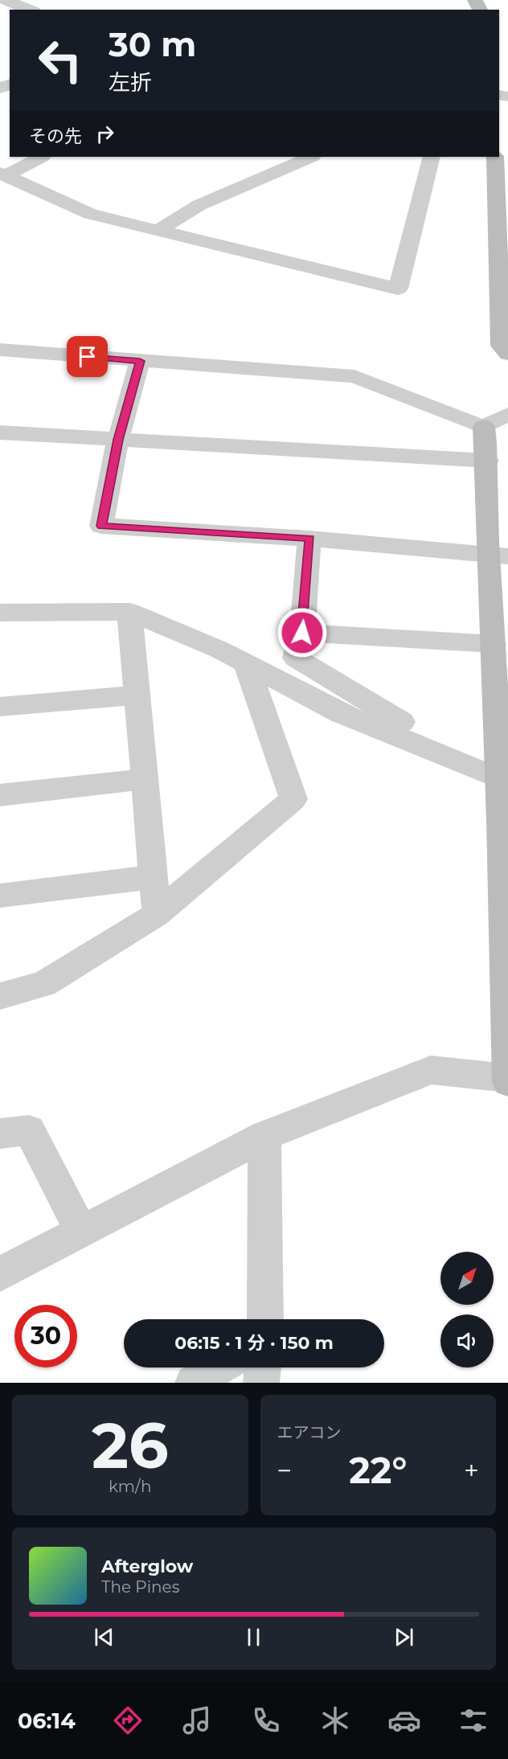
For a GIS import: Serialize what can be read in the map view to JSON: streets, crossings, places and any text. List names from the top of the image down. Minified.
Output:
{"north":"top right","page":{"turn":["30 m","左折"],"then":"その先","limit":"30","trip":"06:15 · 1 分 · 150 m","tile":[["26","km/h"],"エアコン"],"heat":["−","22°","+"],"song":["Afterglow","The Pines"],"tabs":"06:14"}}
